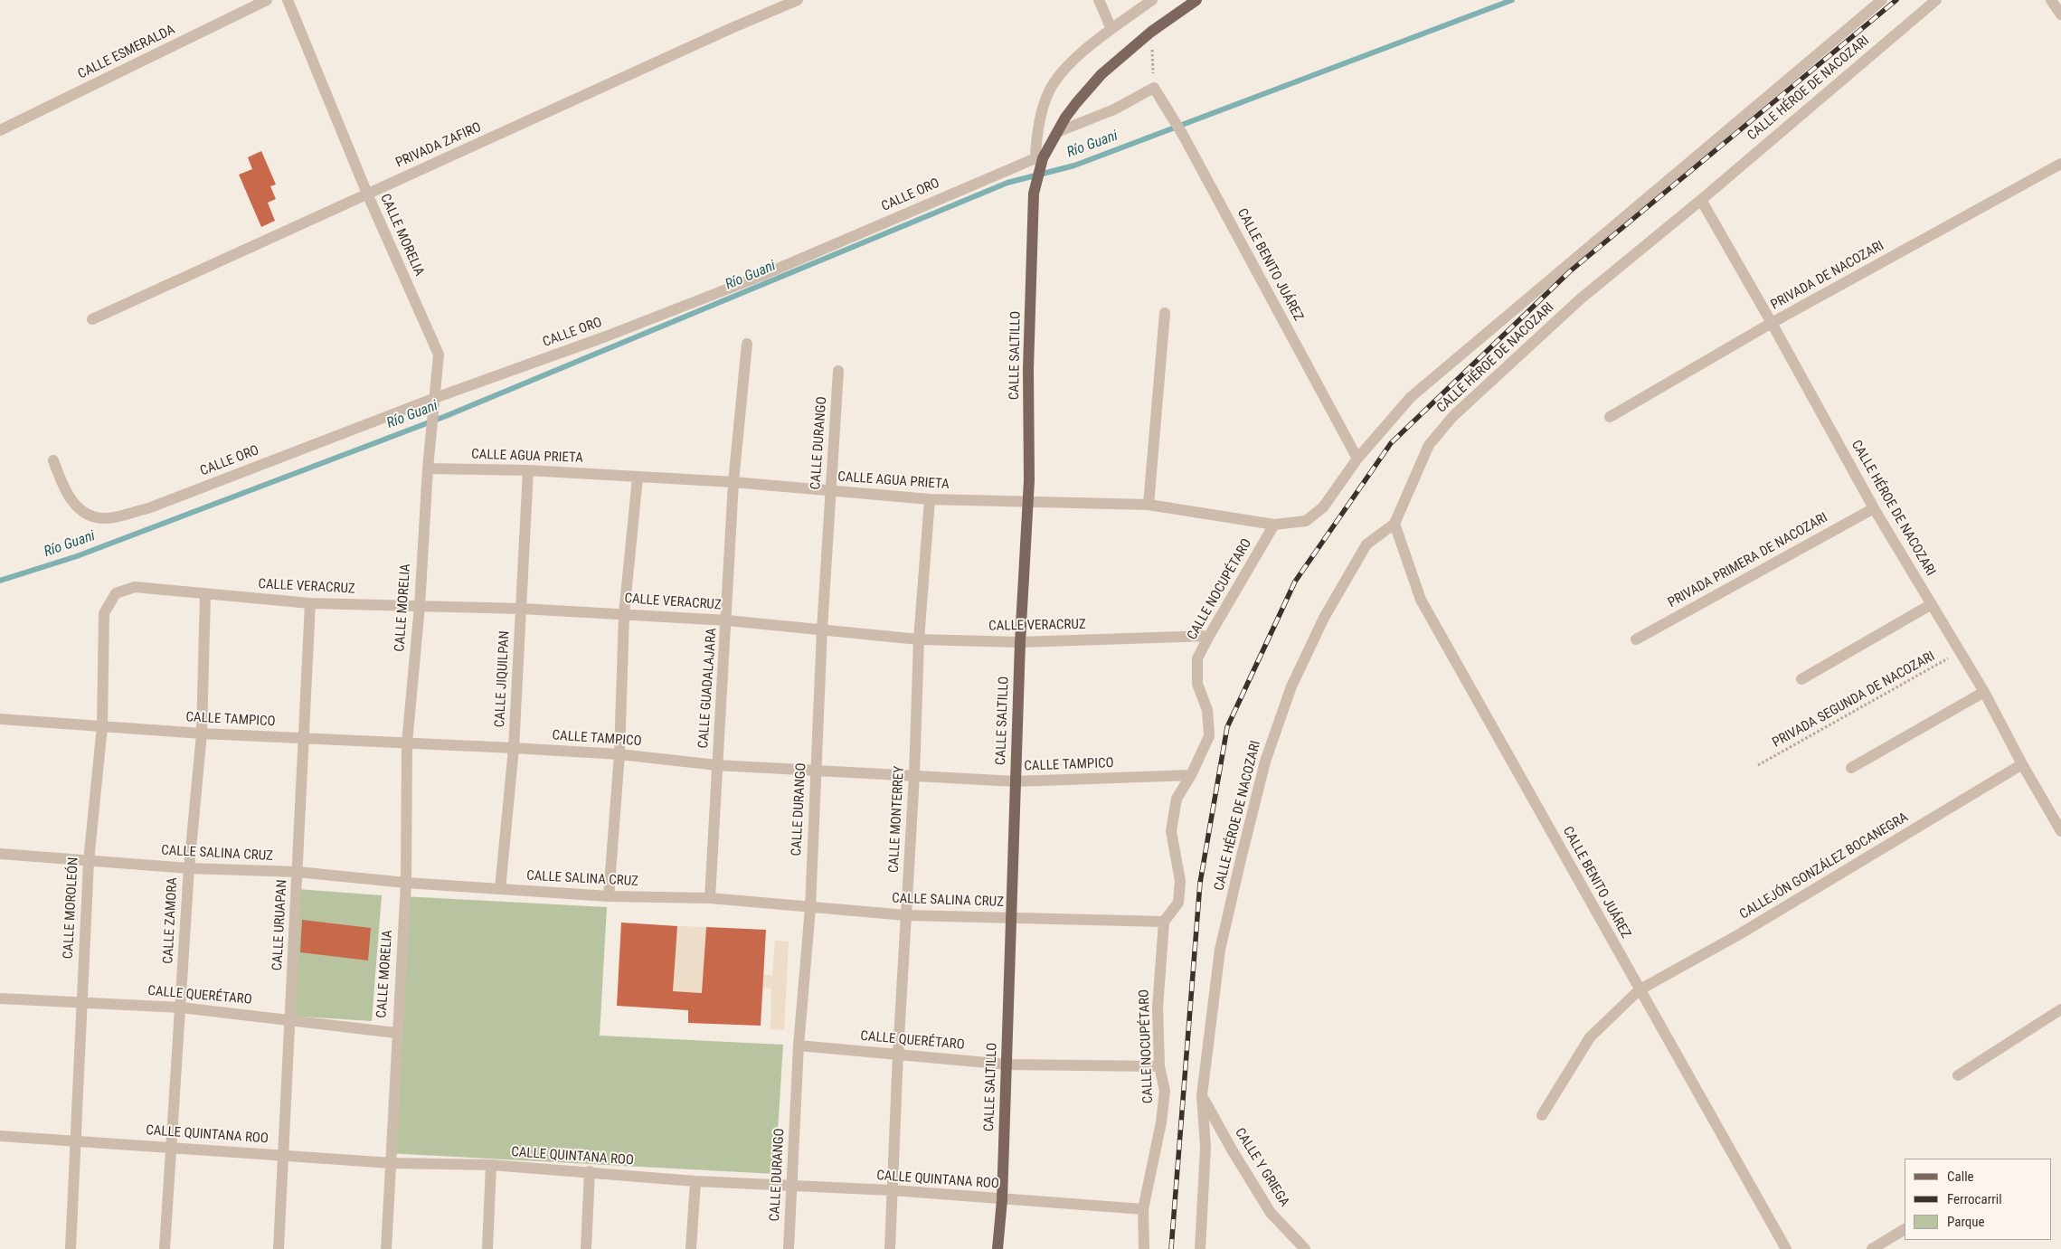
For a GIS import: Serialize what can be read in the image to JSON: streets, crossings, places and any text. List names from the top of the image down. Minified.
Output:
{"streets":{"main road":["CALLE SALTILLO"],"street":["CALLE ESMERALDA","CALLE HÉROE DE NACOZARI","PRIVADA ZAFIRO","CALLE ORO","CALLE MORELIA","CALLE BENITO JUÁREZ","PRIVADA DE NACOZARI","CALLE DURANGO","CALLE AGUA PRIETA","PRIVADA PRIMERA DE NACOZARI","CALLE VERACRUZ","CALLE NOCUPÉTARO","CALLE JIQUILPAN","CALLE GUADALAJARA","CALLE TAMPICO","CALLE MONTERREY","CALLE SALINA CRUZ","CALLEJÓN GONZÁLEZ BOCANEGRA","CALLE MOROLEÓN","CALLE ZAMORA","CALLE URUAPAN","CALLE QUERÉTARO","CALLE QUINTANA ROO","CALLE Y GRIEGA"],"path":["PRIVADA SEGUNDA DE NACOZARI"]},"crossings":[["CALLE HÉROE DE NACOZARI","CALLE BENITO JUÁREZ"],["CALLE HÉROE DE NACOZARI","PRIVADA DE NACOZARI"],["CALLE HÉROE DE NACOZARI","PRIVADA PRIMERA DE NACOZARI"],["CALLE HÉROE DE NACOZARI","PRIVADA SEGUNDA DE NACOZARI"],["CALLE HÉROE DE NACOZARI","CALLEJÓN GONZÁLEZ BOCANEGRA"],["CALLE HÉROE DE NACOZARI","CALLE Y GRIEGA"],["PRIVADA ZAFIRO","CALLE MORELIA"],["CALLE ORO","CALLE MORELIA"],["CALLE ORO","CALLE SALTILLO"],["CALLE MORELIA","CALLE AGUA PRIETA"],["CALLE MORELIA","CALLE VERACRUZ"],["CALLE MORELIA","CALLE TAMPICO"],["CALLE MORELIA","CALLE SALINA CRUZ"],["CALLE MORELIA","CALLE QUERÉTARO"],["CALLE MORELIA","CALLE QUINTANA ROO"],["CALLE BENITO JUÁREZ","CALLE AGUA PRIETA"],["CALLE BENITO JUÁREZ","CALLEJÓN GONZÁLEZ BOCANEGRA"],["CALLE SALTILLO","CALLE AGUA PRIETA"],["CALLE SALTILLO","CALLE VERACRUZ"],["CALLE SALTILLO","CALLE TAMPICO"],["CALLE SALTILLO","CALLE SALINA CRUZ"],["CALLE SALTILLO","CALLE QUERÉTARO"],["CALLE SALTILLO","CALLE QUINTANA ROO"],["CALLE DURANGO","CALLE AGUA PRIETA"],["CALLE DURANGO","CALLE VERACRUZ"],["CALLE DURANGO","CALLE TAMPICO"],["CALLE DURANGO","CALLE SALINA CRUZ"],["CALLE DURANGO","CALLE QUERÉTARO"],["CALLE DURANGO","CALLE QUINTANA ROO"],["CALLE AGUA PRIETA","CALLE NOCUPÉTARO"],["CALLE AGUA PRIETA","CALLE JIQUILPAN"],["CALLE AGUA PRIETA","CALLE GUADALAJARA"],["CALLE AGUA PRIETA","CALLE MONTERREY"],["CALLE VERACRUZ","CALLE NOCUPÉTARO"],["CALLE VERACRUZ","CALLE JIQUILPAN"],["CALLE VERACRUZ","CALLE GUADALAJARA"],["CALLE VERACRUZ","CALLE MONTERREY"],["CALLE VERACRUZ","CALLE MOROLEÓN"],["CALLE VERACRUZ","CALLE ZAMORA"],["CALLE VERACRUZ","CALLE URUAPAN"],["CALLE NOCUPÉTARO","CALLE TAMPICO"],["CALLE NOCUPÉTARO","CALLE SALINA CRUZ"],["CALLE NOCUPÉTARO","CALLE QUERÉTARO"],["CALLE NOCUPÉTARO","CALLE QUINTANA ROO"],["CALLE JIQUILPAN","CALLE TAMPICO"],["CALLE JIQUILPAN","CALLE SALINA CRUZ"],["CALLE GUADALAJARA","CALLE TAMPICO"],["CALLE GUADALAJARA","CALLE SALINA CRUZ"],["CALLE TAMPICO","CALLE MONTERREY"],["CALLE TAMPICO","CALLE MOROLEÓN"],["CALLE TAMPICO","CALLE ZAMORA"],["CALLE TAMPICO","CALLE URUAPAN"],["CALLE MONTERREY","CALLE SALINA CRUZ"],["CALLE MONTERREY","CALLE QUERÉTARO"],["CALLE MONTERREY","CALLE QUINTANA ROO"],["CALLE SALINA CRUZ","CALLE MOROLEÓN"],["CALLE SALINA CRUZ","CALLE ZAMORA"],["CALLE SALINA CRUZ","CALLE URUAPAN"],["CALLE MOROLEÓN","CALLE QUERÉTARO"],["CALLE MOROLEÓN","CALLE QUINTANA ROO"],["CALLE ZAMORA","CALLE QUERÉTARO"],["CALLE ZAMORA","CALLE QUINTANA ROO"],["CALLE URUAPAN","CALLE QUERÉTARO"],["CALLE URUAPAN","CALLE QUINTANA ROO"]],"water":["Río Guani"],"legend":["Calle","Ferrocarril","Parque"]}
